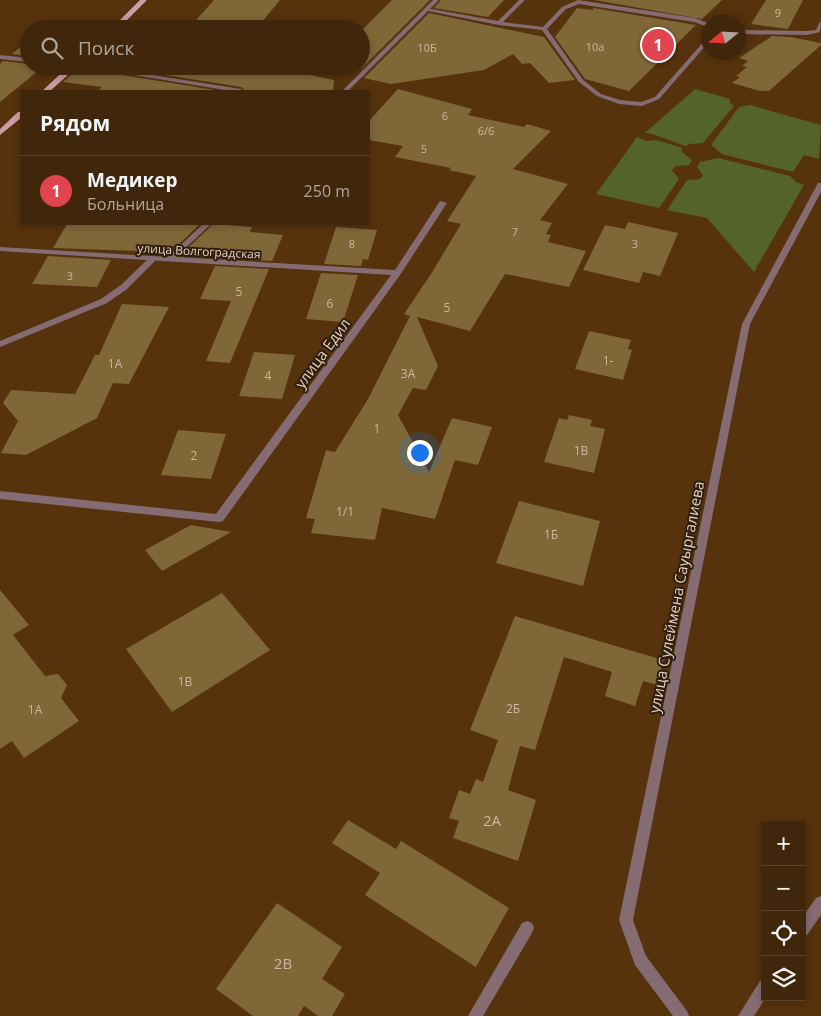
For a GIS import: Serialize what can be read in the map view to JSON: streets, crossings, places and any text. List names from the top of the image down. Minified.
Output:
{"streets":{"street":["улица Волгоградская","улица Едил","улица Сулеймена Сауыргалиева"]},"crossings":[["улица Волгоградская","улица Едил"]],"house_numbers":["9","10а","10Б","6","6/6","5","7","8","3","3","5","6","5","1-","1А","3А","4","1","1В","2","1/1","1Б","1В","2Б","1А","2А","2В"],"north":"left","page":{"search":"Поиск","pins":"1","heading":"Рядом","list":[{"mark":"1","name":"Медикер","note":"Больница","value":"250 m"}],"map_buttons":["+","−"]}}
